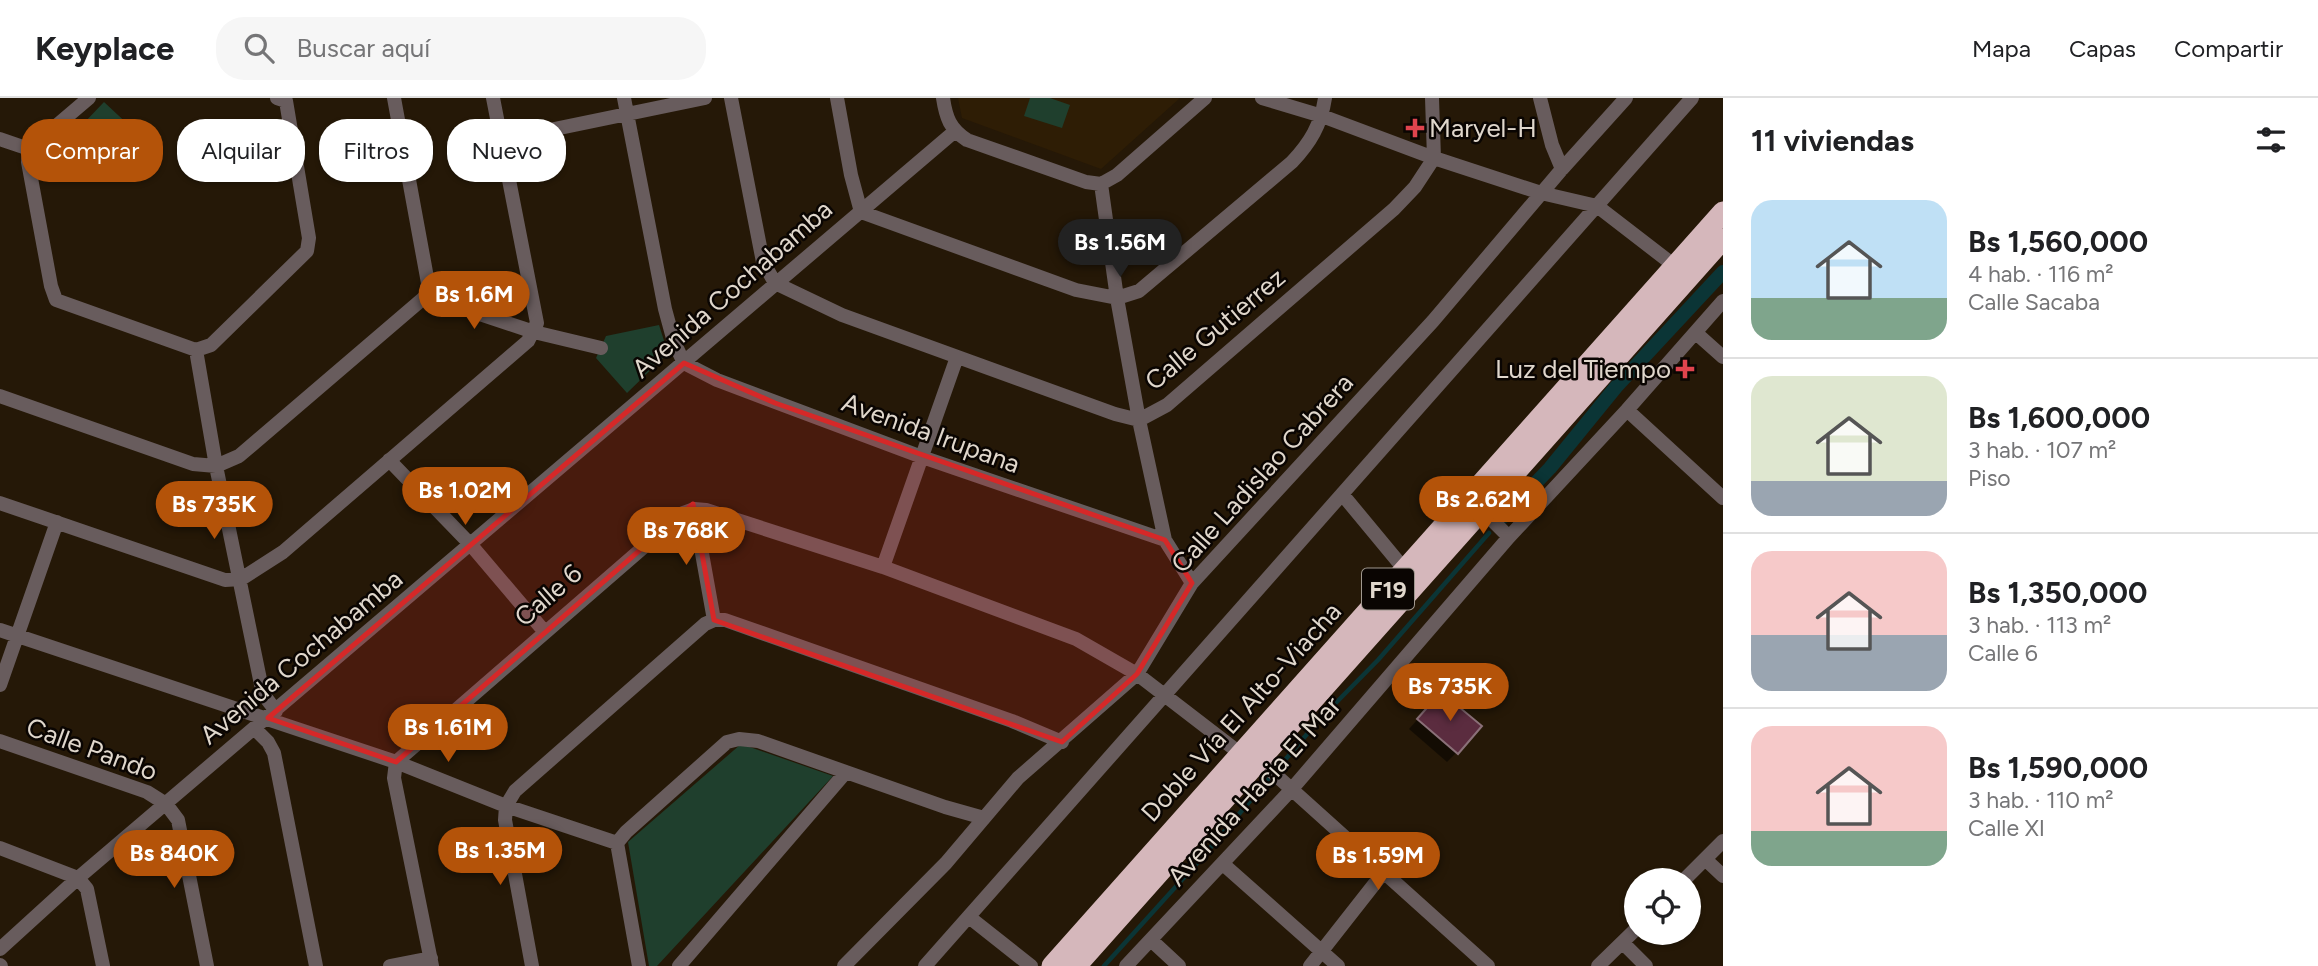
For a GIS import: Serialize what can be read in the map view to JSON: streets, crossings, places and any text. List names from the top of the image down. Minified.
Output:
{"streets":{"highway":["F19","Doble Vía El Alto-Viacha"],"street":["Avenida Cochabamba","Calle Gutierrez","Avenida Irupana","Calle Ladislao Cabrera","Calle 6","Calle Pando","Avenida Hacia El Mar"]},"crossings":[["Avenida Cochabamba","Calle Gutierrez"],["Avenida Cochabamba","Avenida Irupana"],["Avenida Cochabamba","Calle Pando"],["Doble Vía El Alto-Viacha","Avenida Hacia El Mar"]],"places":{"health":["Maryel-H","Luz del Tiempo"]},"page":{"header":"Keyplace","search":"Buscar aquí","nav":["Mapa","Capas","Compartir"],"heading":"11 viviendas","chip":["Comprar","Alquilar","Filtros","Nuevo"],"list":[{"name":"Bs 1,560,000","note":"4 hab. · 116 m² · Calle Sacaba"},{"name":"Bs 1,600,000","note":"3 hab. · 107 m² · Piso"},{"name":"Bs 1,350,000","note":"3 hab. · 113 m² · Calle 6"},{"name":"Bs 1,590,000","note":"3 hab. · 110 m² · Calle XI"}],"price":["Bs 1.56M","Bs 1.6M","Bs 1.02M","Bs 2.62M","Bs 735K","Bs 768K","Bs 735K","Bs 1.61M","Bs 1.35M","Bs 840K","Bs 1.59M"]}}
